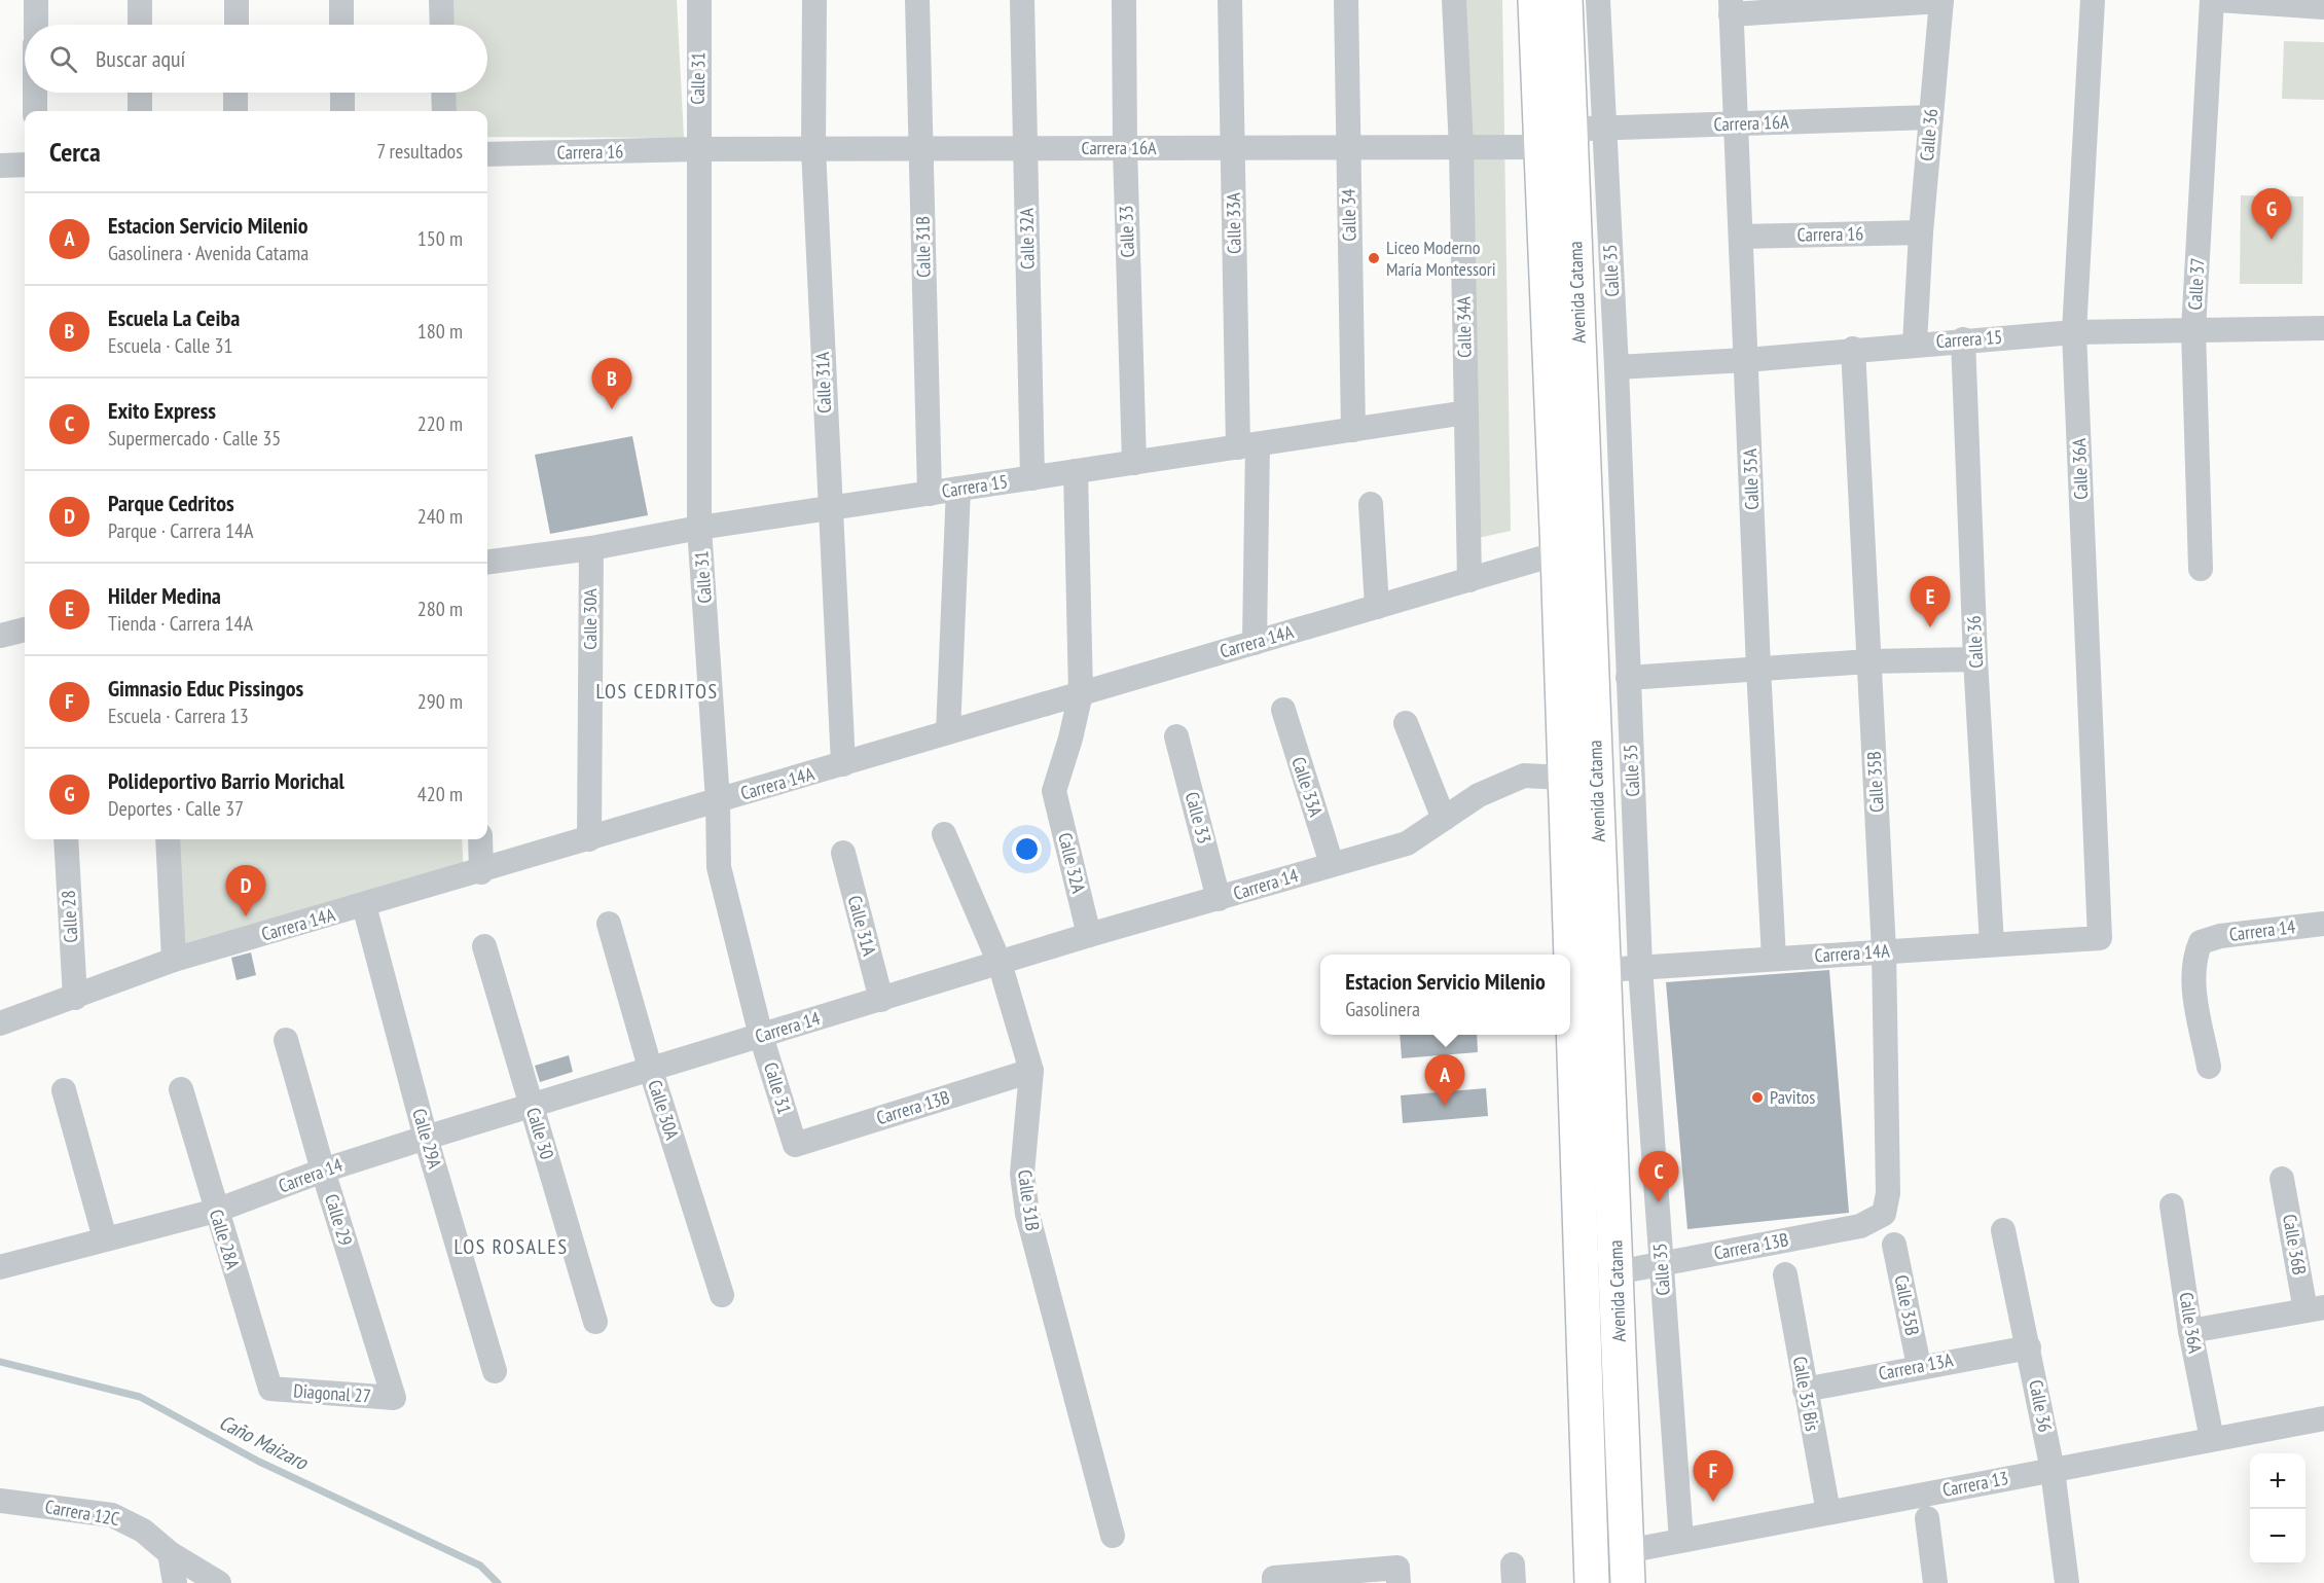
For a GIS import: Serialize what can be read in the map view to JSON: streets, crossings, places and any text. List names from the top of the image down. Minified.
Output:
{"streets":{"main road":["Avenida Catama"],"street":["Calle 31","Carrera 16A","Calle 36","Carrera 16","Calle 34","Calle 33A","Calle 33","Calle 32A","Calle 31B","Calle 35","Calle 37","Calle 34A","Carrera 15","Calle 31A","Calle 36A","Calle 35A","Calle 30A","Carrera 14A","Calle 35B","Carrera 14","Calle 28","Carrera 13B","Calle 30","Calle 29A","Calle 29","Calle 28A","Calle 36B","Carrera 13A","Diagonal 27","Calle 35 Bis","Carrera 13","Carrera 12C"]},"crossings":[["Calle 31","Carrera 16A"],["Calle 31","Carrera 16"],["Calle 31","Carrera 15"],["Calle 31","Carrera 14A"],["Calle 31","Carrera 14"],["Calle 31","Carrera 13B"],["Carrera 16A","Calle 36"],["Carrera 16A","Carrera 16"],["Carrera 16A","Calle 34"],["Carrera 16A","Calle 33A"],["Carrera 16A","Calle 33"],["Carrera 16A","Calle 32A"],["Carrera 16A","Calle 31B"],["Carrera 16A","Calle 35"],["Carrera 16A","Avenida Catama"],["Carrera 16A","Calle 34A"],["Carrera 16A","Calle 31A"],["Carrera 16A","Calle 35A"],["Calle 36","Carrera 16"],["Calle 36","Carrera 15"],["Calle 36","Carrera 14A"],["Calle 36","Carrera 13A"],["Calle 36","Carrera 13"],["Carrera 16","Calle 35A"],["Calle 34","Carrera 15"],["Calle 33A","Carrera 15"],["Calle 33A","Carrera 14A"],["Calle 33A","Carrera 14"],["Calle 33","Carrera 15"],["Calle 33","Carrera 14"],["Calle 32A","Carrera 15"],["Calle 32A","Carrera 14A"],["Calle 32A","Carrera 14"],["Calle 31B","Carrera 15"],["Calle 31B","Carrera 14"],["Calle 31B","Carrera 13B"],["Calle 35","Carrera 15"],["Calle 35","Carrera 14A"],["Calle 35","Carrera 13B"],["Calle 35","Carrera 13"],["Calle 37","Carrera 15"],["Avenida Catama","Carrera 14A"],["Avenida Catama","Carrera 14"],["Avenida Catama","Carrera 13B"],["Avenida Catama","Carrera 13"],["Calle 34A","Carrera 15"],["Calle 34A","Carrera 14A"],["Carrera 15","Calle 31A"],["Carrera 15","Calle 36A"],["Carrera 15","Calle 35A"],["Carrera 15","Calle 30A"],["Carrera 15","Calle 35B"],["Calle 31A","Carrera 14A"],["Calle 31A","Carrera 14"],["Calle 36A","Carrera 14A"],["Calle 36A","Carrera 13"],["Calle 35A","Carrera 14A"],["Calle 30A","Carrera 14A"],["Calle 30A","Carrera 14"],["Carrera 14A","Calle 35B"],["Carrera 14A","Calle 28"],["Carrera 14A","Calle 29A"],["Calle 35B","Carrera 13B"],["Calle 35B","Carrera 13A"],["Carrera 14","Calle 30"],["Carrera 14","Calle 29A"],["Carrera 14","Calle 29"],["Carrera 14","Calle 28A"],["Calle 29","Diagonal 27"],["Calle 28A","Diagonal 27"],["Carrera 13A","Calle 35 Bis"],["Calle 35 Bis","Carrera 13"]],"districts":["LOS CEDRITOS","LOS ROSALES"],"water":["Caño Maizaro"],"places":["Liceo Moderno María Montessori","Pavitos"],"page":{"search":"Buscar aquí","heading":["Cerca","7 resultados"],"pins":["G","B","E","D","A","C","F"],"list":[{"mark":"A","name":"Estacion Servicio Milenio","note":"Gasolinera · Avenida Catama","value":"150 m"},{"mark":"B","name":"Escuela La Ceiba","note":"Escuela · Calle 31","value":"180 m"},{"mark":"C","name":"Exito Express","note":"Supermercado · Calle 35","value":"220 m"},{"mark":"D","name":"Parque Cedritos","note":"Parque · Carrera 14A","value":"240 m"},{"mark":"E","name":"Hilder Medina","note":"Tienda · Carrera 14A","value":"280 m"},{"mark":"F","name":"Gimnasio Educ Pissingos","note":"Escuela · Carrera 13","value":"290 m"},{"mark":"G","name":"Polideportivo Barrio Morichal","note":"Deportes · Calle 37","value":"420 m"}],"popup":["Estacion Servicio Milenio","Gasolinera"],"map_buttons":["+","−"]}}
